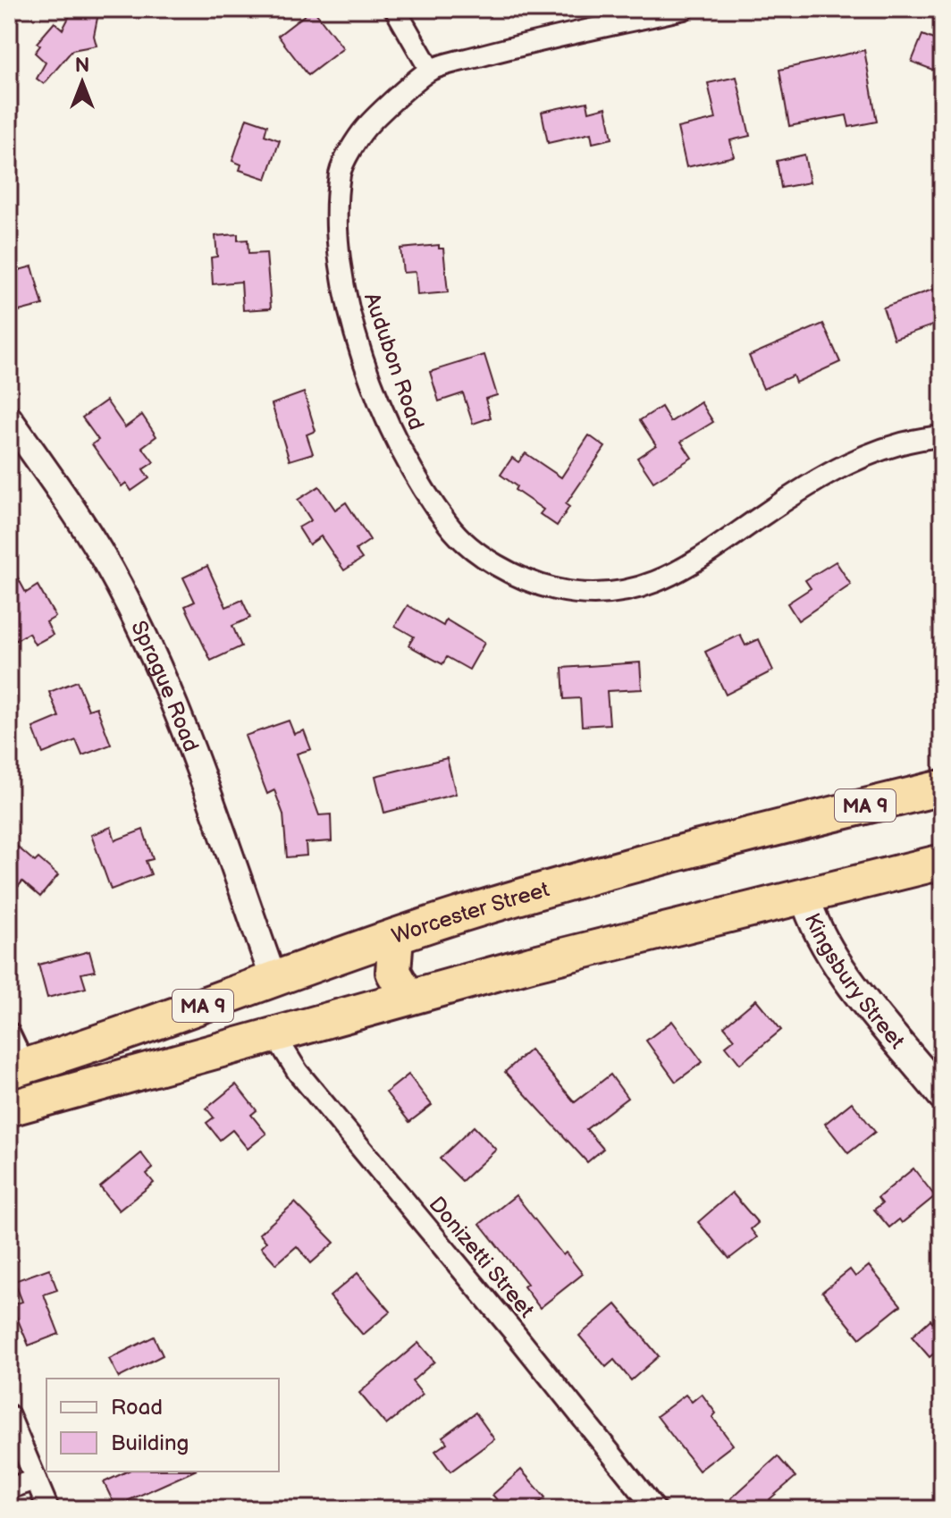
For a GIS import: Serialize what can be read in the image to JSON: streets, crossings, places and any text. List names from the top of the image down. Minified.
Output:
{"streets":{"highway":["MA 9","Worcester Street"],"main road":["Kingsbury Street"],"street":["Audubon Road","Sprague Road","Donizetti Street"]},"crossings":[["Sprague Road","Worcester Street"],["MA 9","Kingsbury Street"],["MA 9","Donizetti Street"]],"legend":["Road","Building"],"north":"top"}
